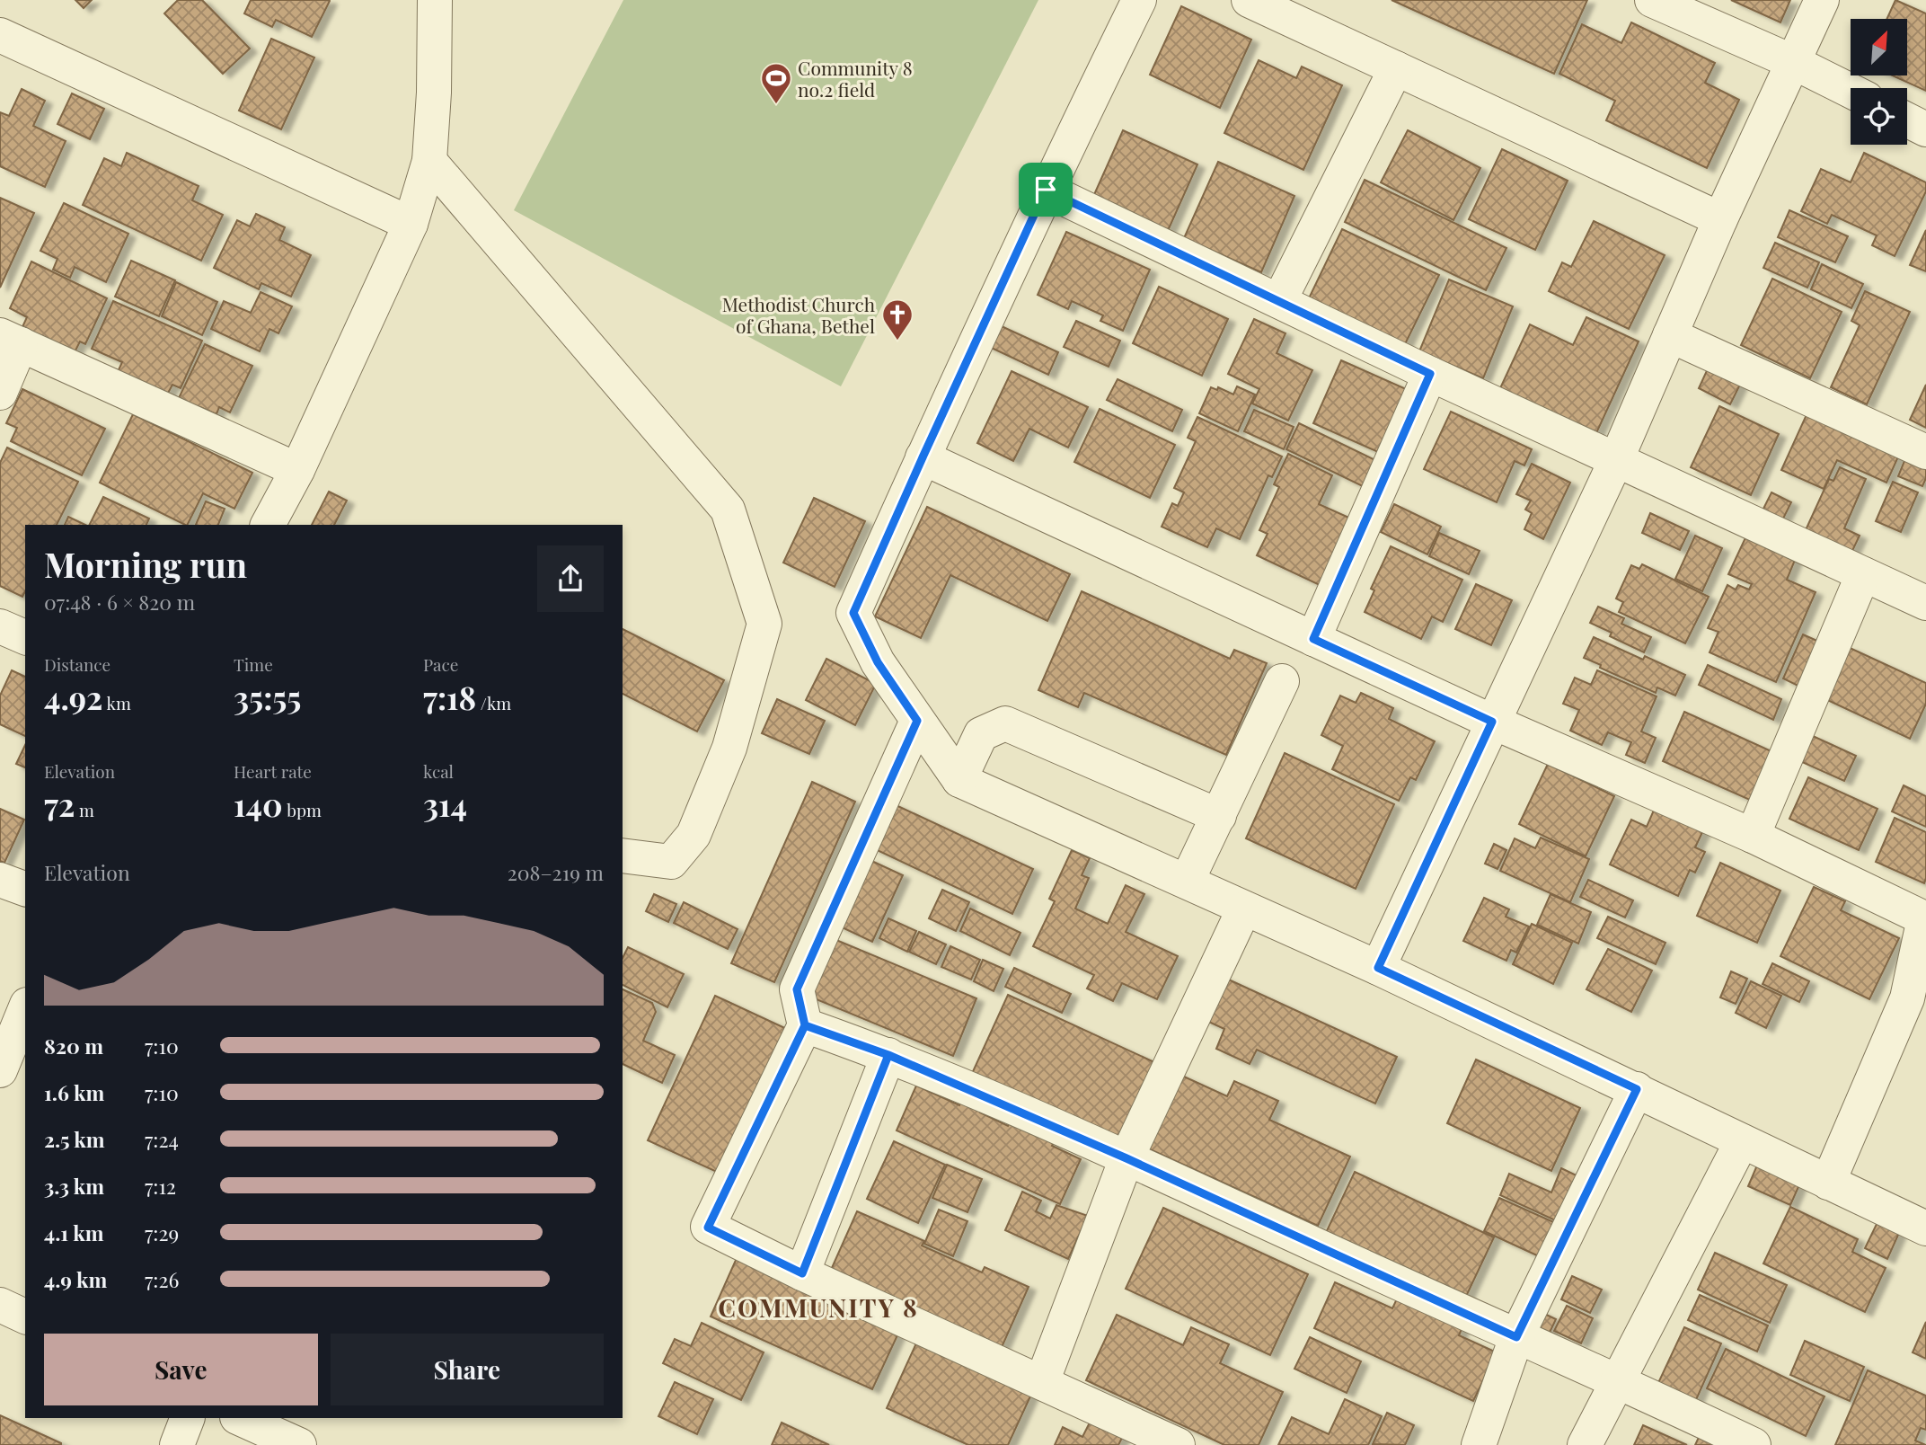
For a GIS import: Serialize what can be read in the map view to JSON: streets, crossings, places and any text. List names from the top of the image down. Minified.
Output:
{"districts":["COMMUNITY 8"],"places":{"sports":["Community 8 no.2 field"],"church":["Methodist Church of Ghana, Bethel"]},"north":"top right","page":{"heading":["Morning run","07:48 · 6 × 820 m"],"stats":[["Distance","4.92 km"],["Time","35:55"],["Pace","7:18 /km"],["Elevation","72 m"],["Heart rate","140 bpm"],["kcal","314"]],"chart":["Elevation","208–219 m"],"list":[{"name":"820 m","note":"7:10"},{"name":"1.6 km","note":"7:10"},{"name":"2.5 km","note":"7:24"},{"name":"3.3 km","note":"7:12"},{"name":"4.1 km","note":"7:29"},{"name":"4.9 km","note":"7:26"}],"buttons":["Save","Share"]}}
